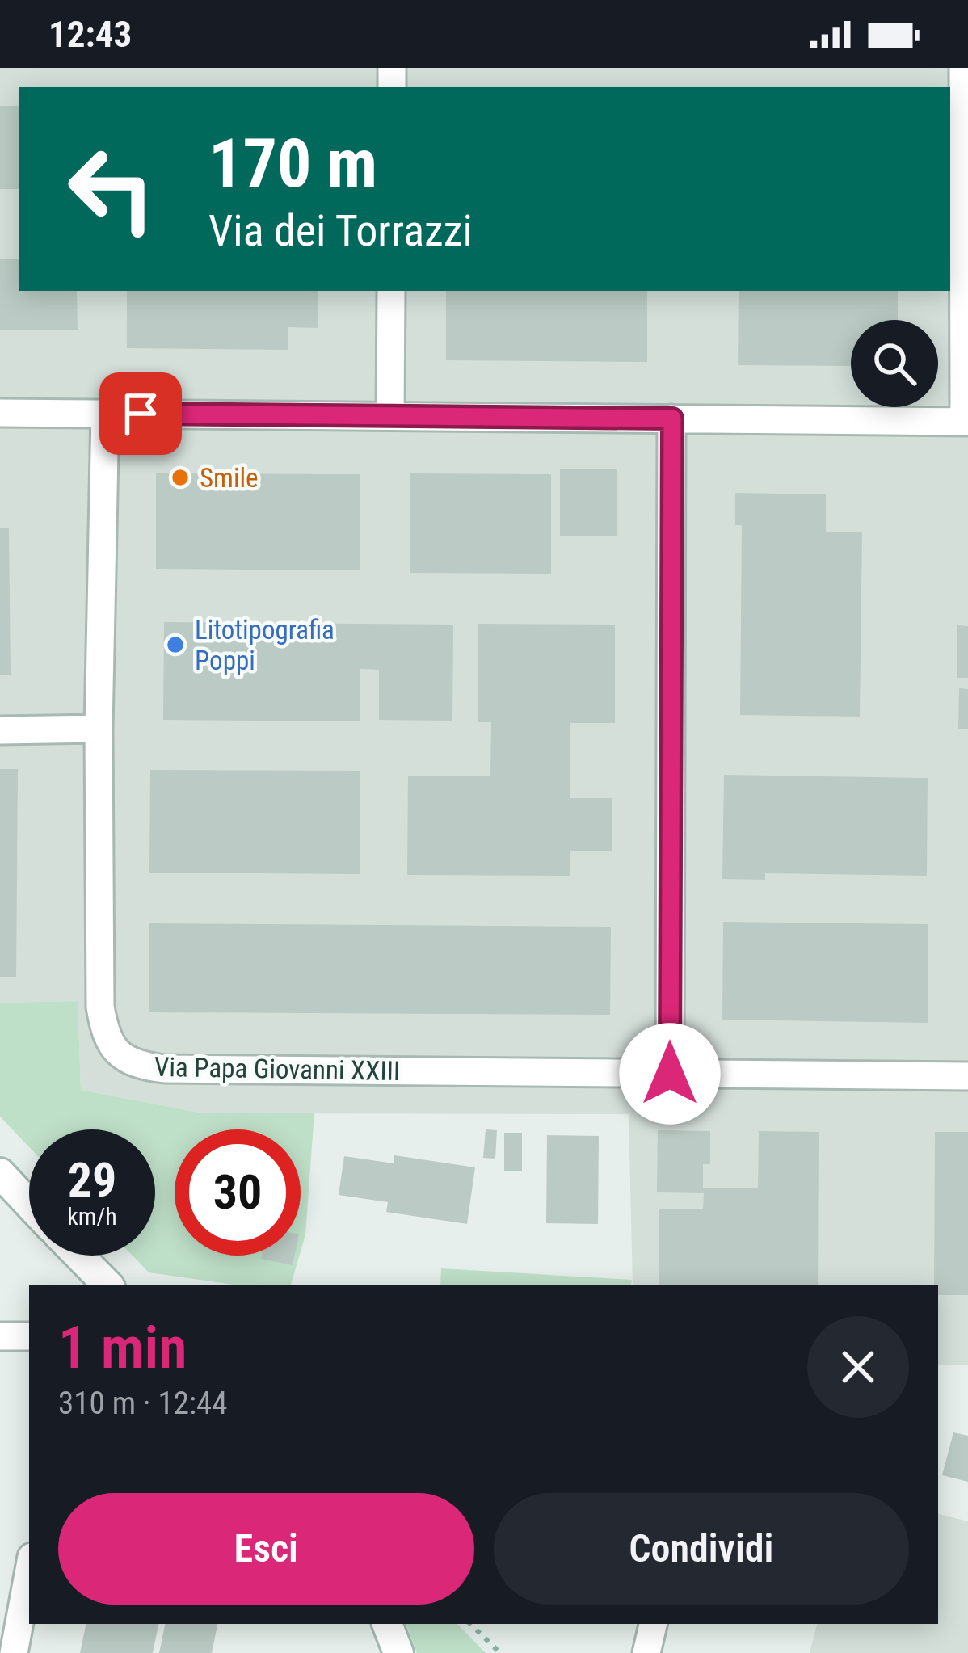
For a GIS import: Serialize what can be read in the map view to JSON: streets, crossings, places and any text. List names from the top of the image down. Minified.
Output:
{"streets":{"street":["Via Papa Giovanni XXIII"]},"places":["Smile","Litotipografia Poppi"],"page":{"status":"12:43","turn":["170 m","Via dei Torrazzi"],"speed":"29 km/h","limit":"30","heading":["1 min","310 m · 12:44"],"buttons":["Esci","Condividi"]}}
